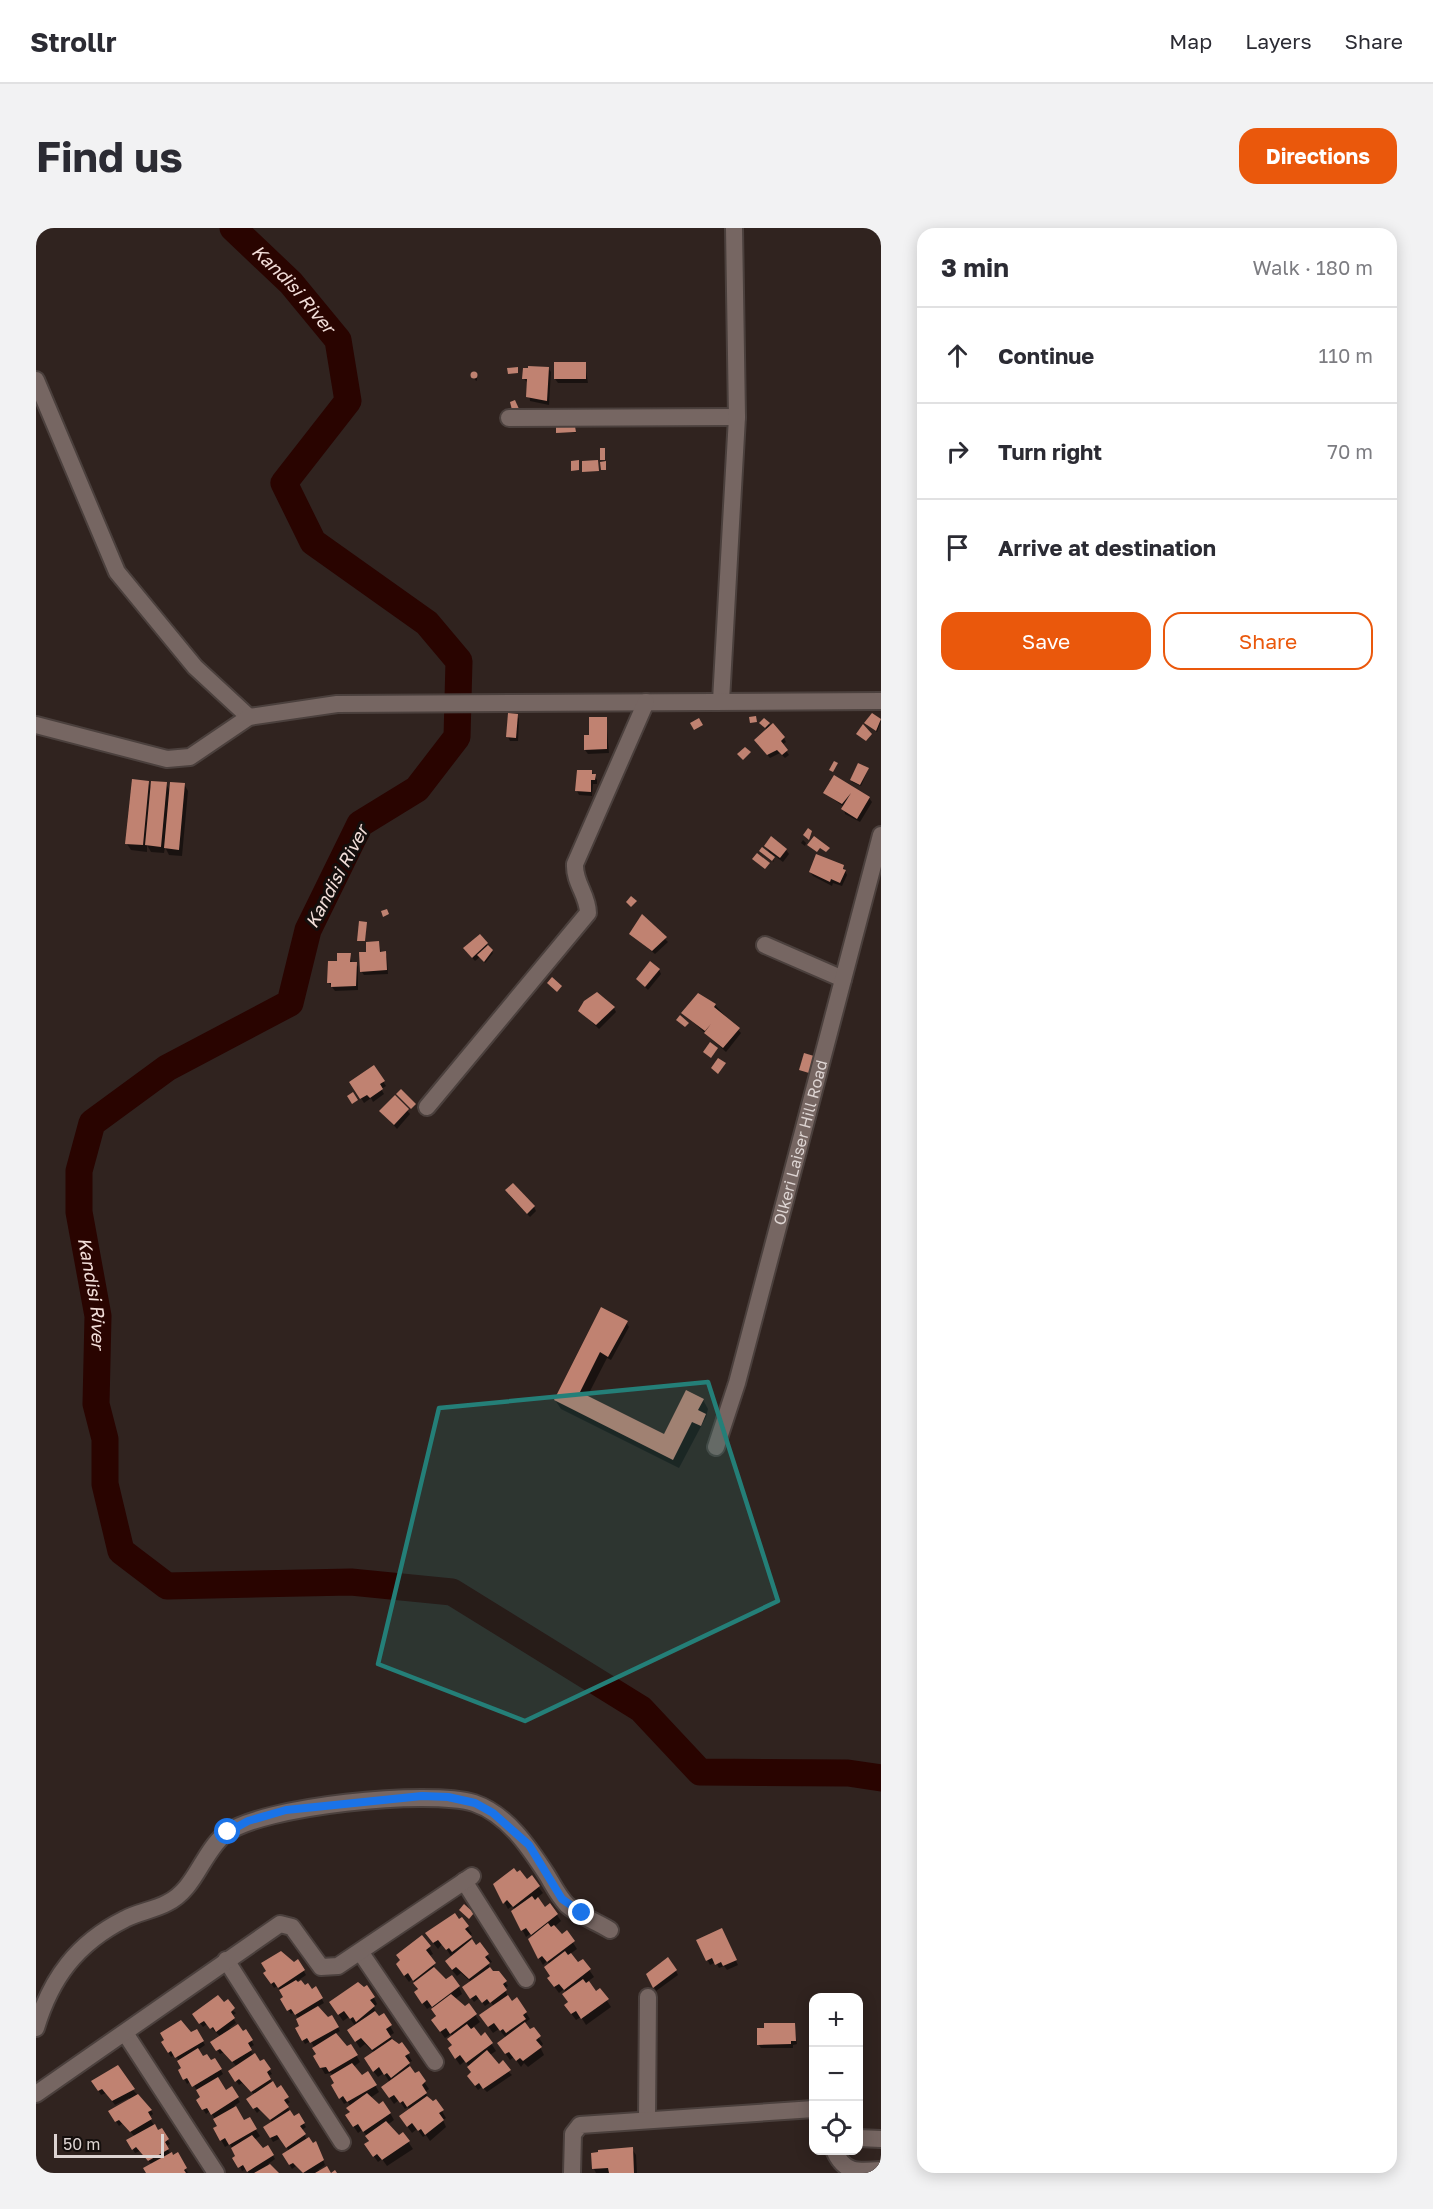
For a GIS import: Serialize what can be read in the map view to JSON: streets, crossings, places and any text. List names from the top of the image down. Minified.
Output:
{"streets":{"street":["Olkeri Laiser Hill Road"]},"water":["Kandisi River"],"scale_bar":"50 m","page":{"header":"Strollr","nav":["Map","Layers","Share"],"buttons":["Directions",["Save","Share"]],"title":"Find us","heading":["3 min","Walk · 180 m"],"list":[["Continue","110 m"],["Turn right","70 m"],"Arrive at destination"],"map_buttons":["+","−"],"scale":"50 m"}}
